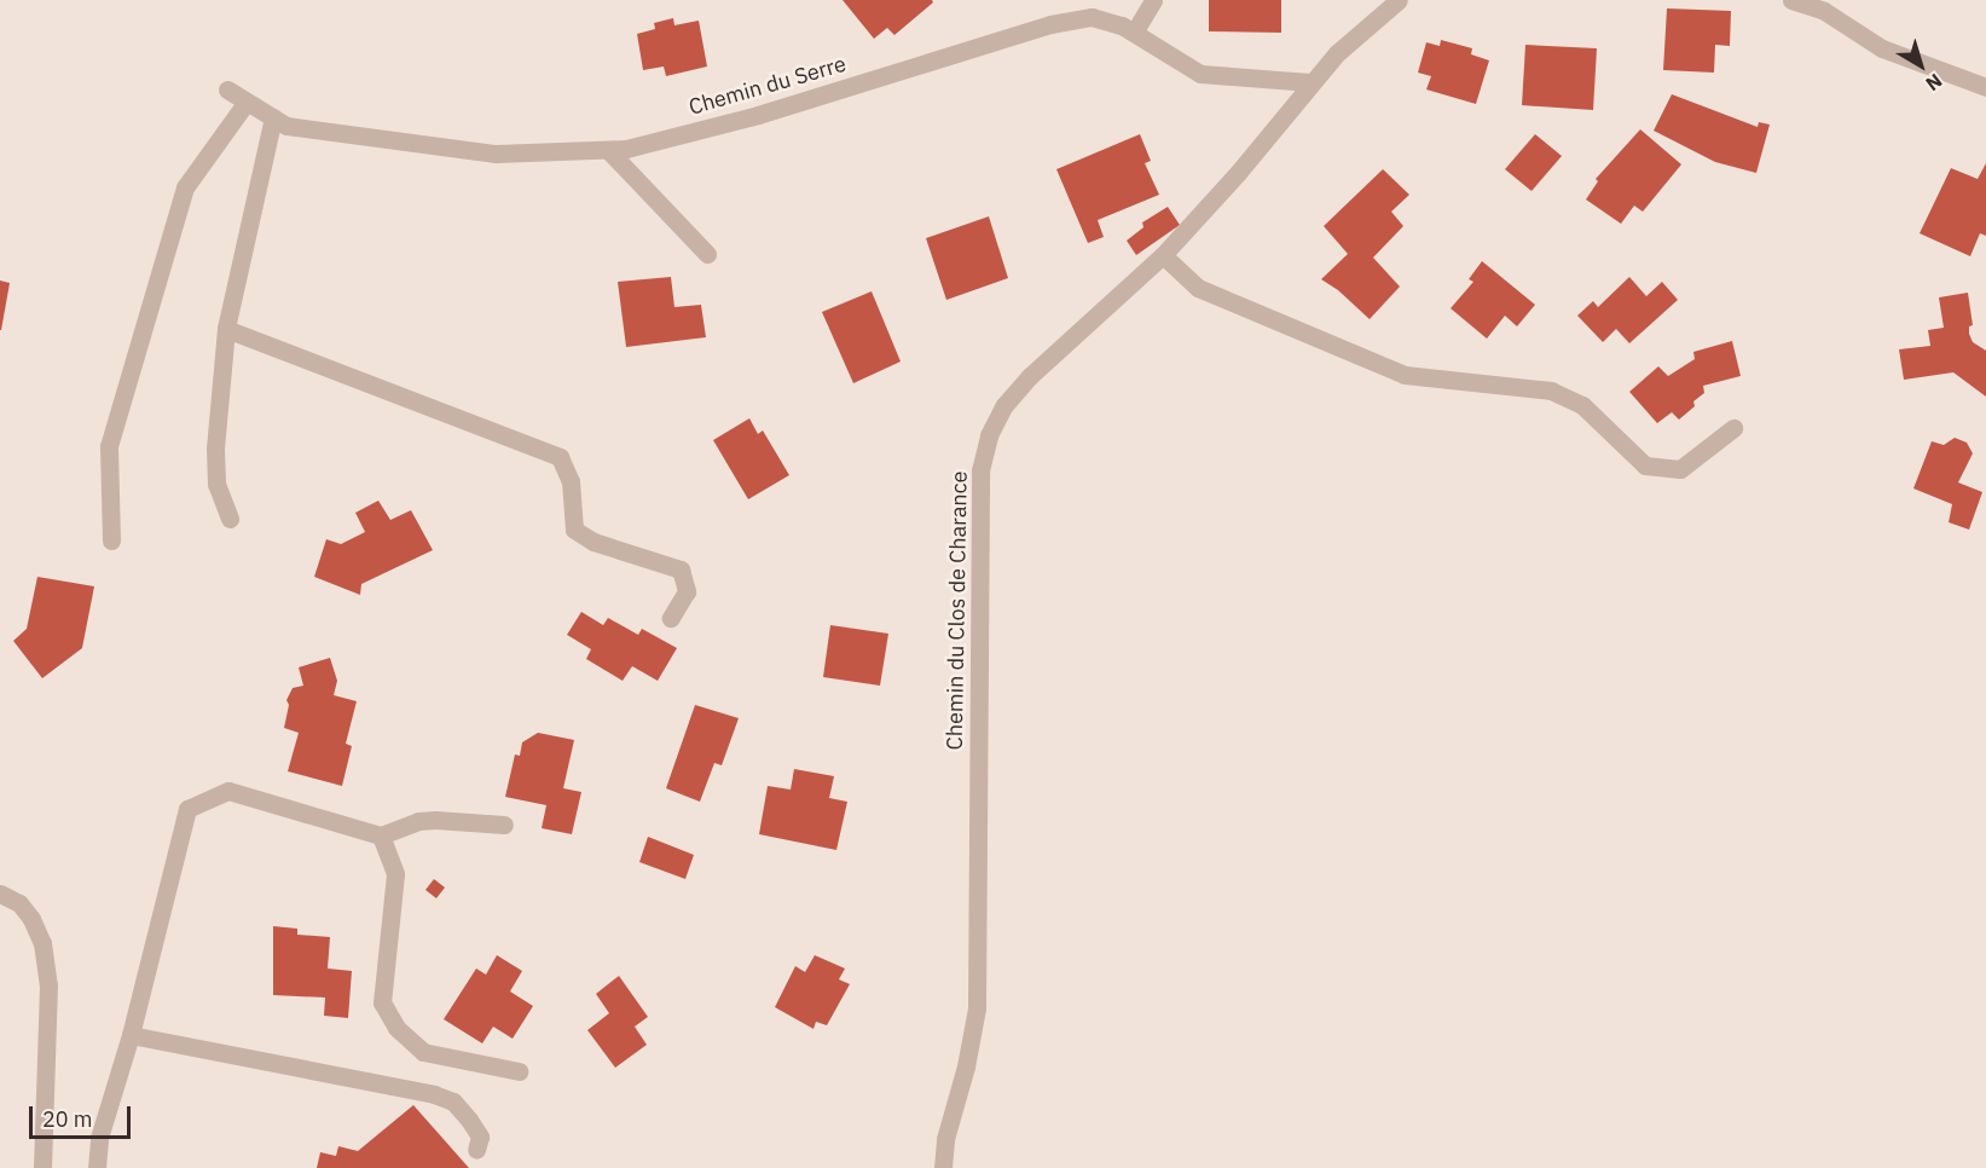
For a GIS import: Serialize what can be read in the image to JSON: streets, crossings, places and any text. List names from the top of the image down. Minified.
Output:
{"streets":{"street":["Chemin du Serre","Chemin du Clos de Charance"]},"crossings":[["Chemin du Serre","Chemin du Clos de Charance"]],"scale_bar":"20 m","north":"bottom right"}
